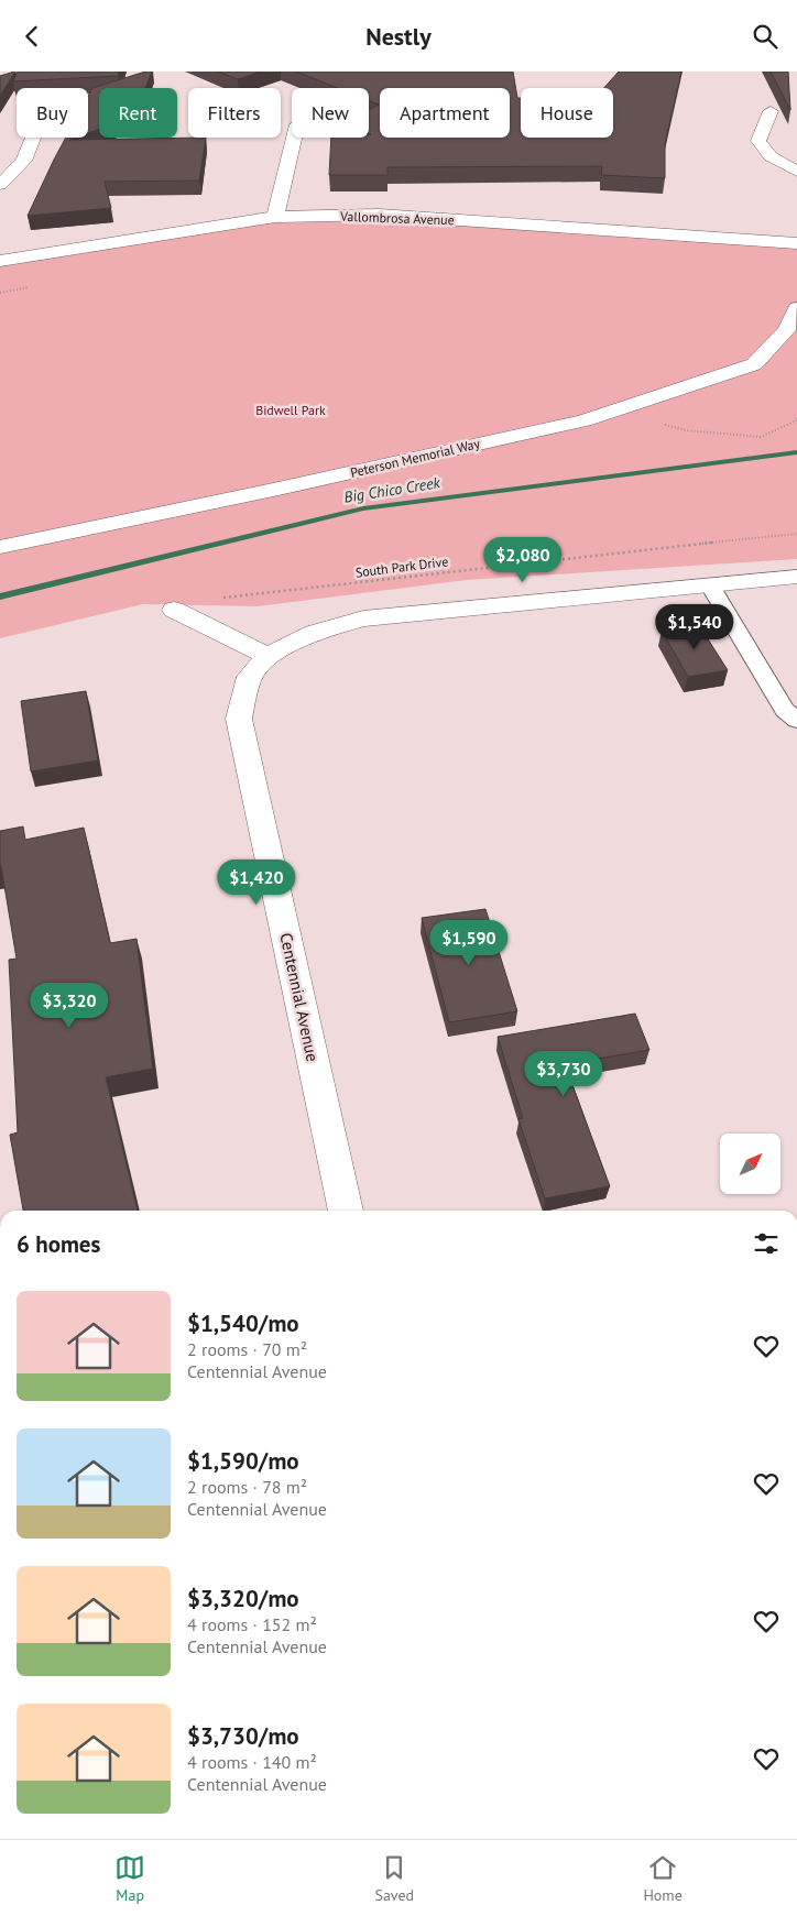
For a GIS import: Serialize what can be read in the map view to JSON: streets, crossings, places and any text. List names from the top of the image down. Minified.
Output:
{"streets":{"street":["Vallombrosa Avenue","Peterson Memorial Way","Centennial Avenue"],"path":["South Park Drive"]},"water":["Big Chico Creek"],"parks":["Bidwell Park"],"north":"top right","page":{"header":"Nestly","chip":["Buy","Rent","Filters","New","Apartment","House"],"price":["$2,080","$1,540","$1,420","$1,590","$3,320","$3,730"],"heading":"6 homes","list":[{"name":"$1,540/mo","note":"2 rooms · 70 m² · Centennial Avenue"},{"name":"$1,590/mo","note":"2 rooms · 78 m² · Centennial Avenue"},{"name":"$3,320/mo","note":"4 rooms · 152 m² · Centennial Avenue"},{"name":"$3,730/mo","note":"4 rooms · 140 m² · Centennial Avenue"}],"tabs":["Map","Saved","Home"]}}
